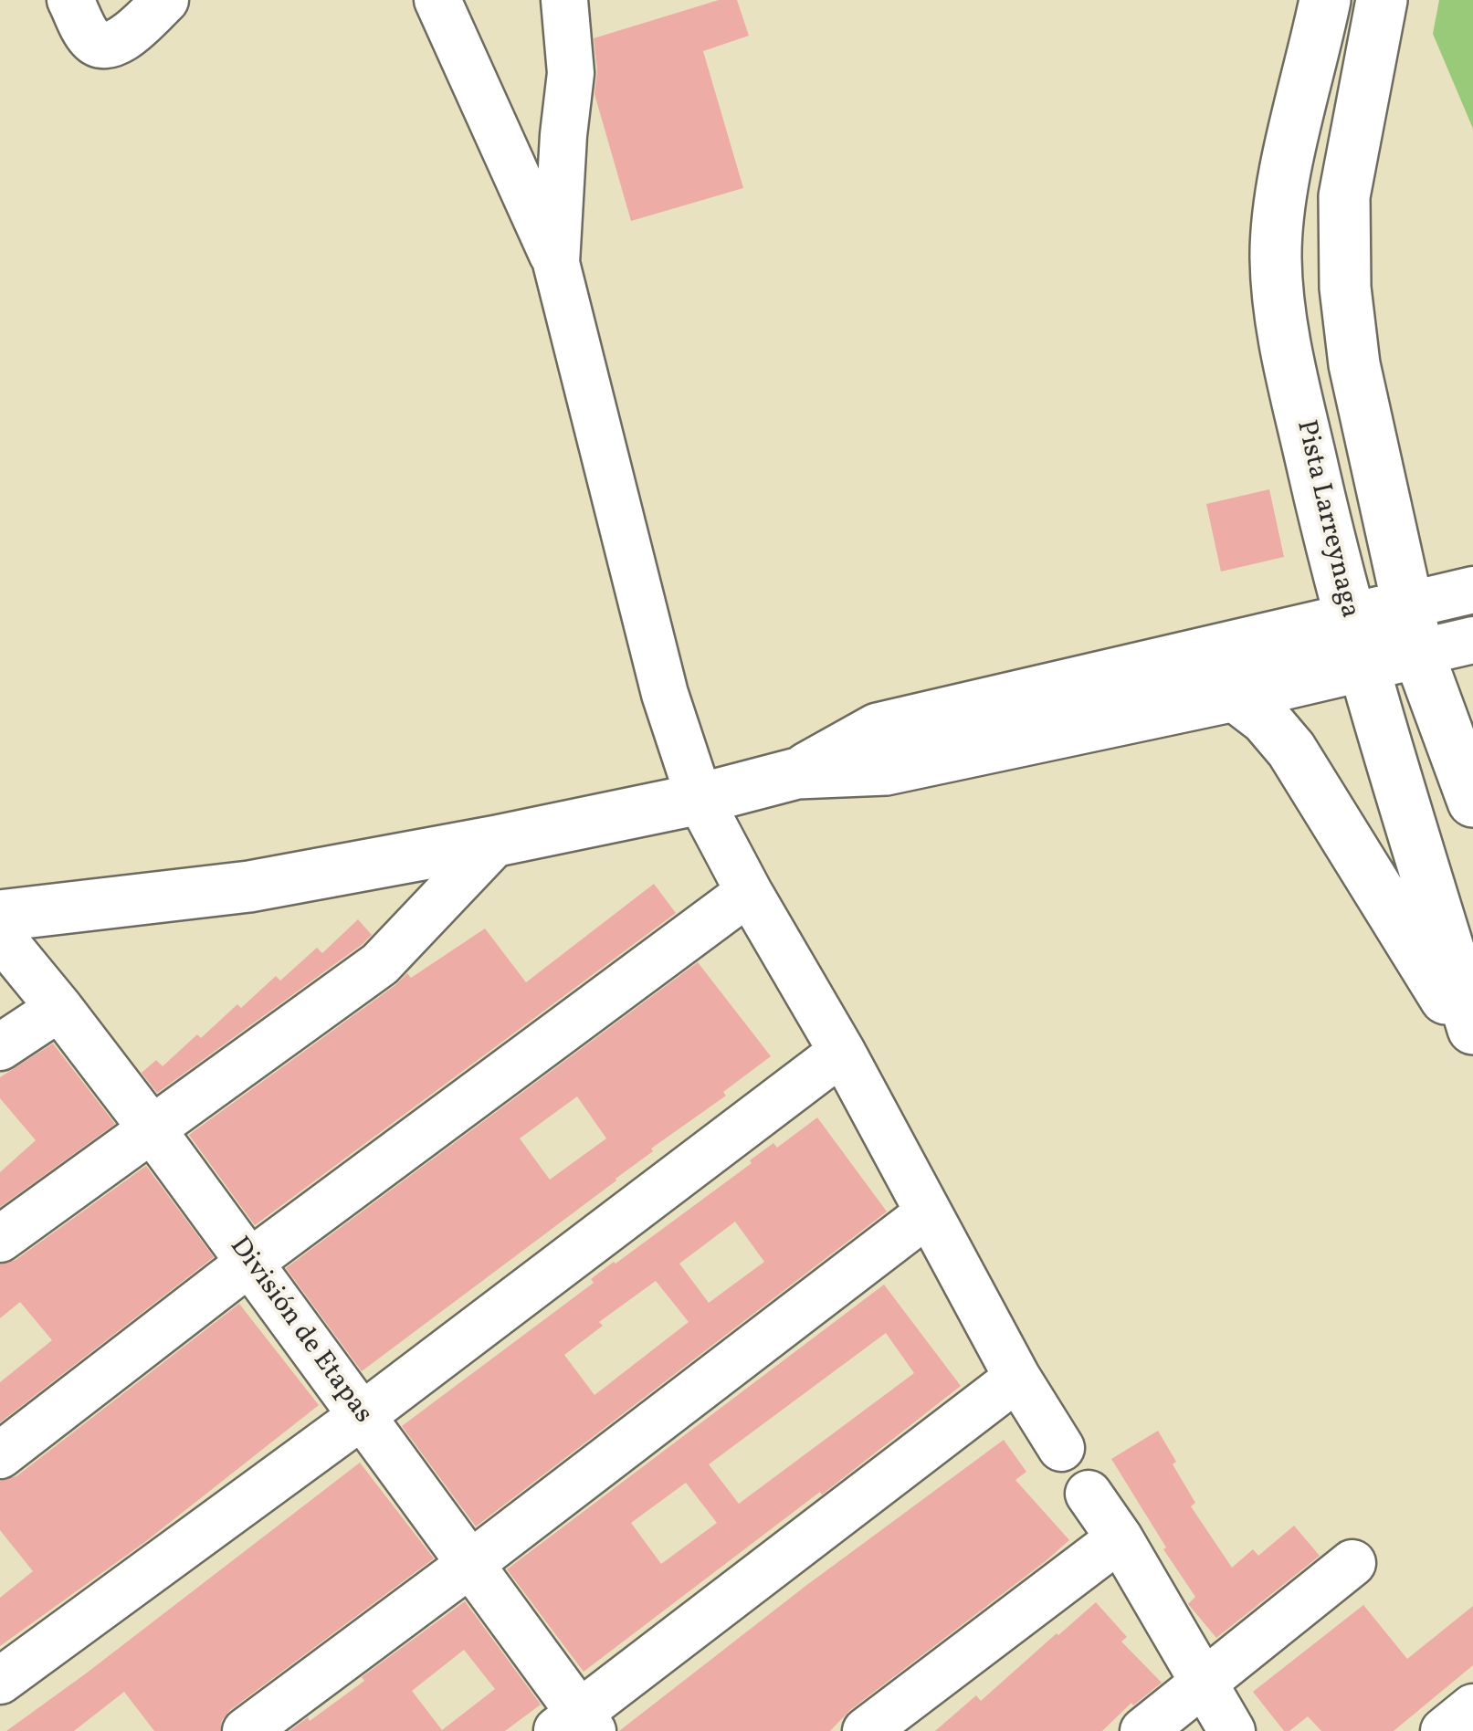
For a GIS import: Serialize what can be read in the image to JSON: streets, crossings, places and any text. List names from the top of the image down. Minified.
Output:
{"streets":{"main road":["Pista Larreynaga"],"street":["División de Etapas"]}}
